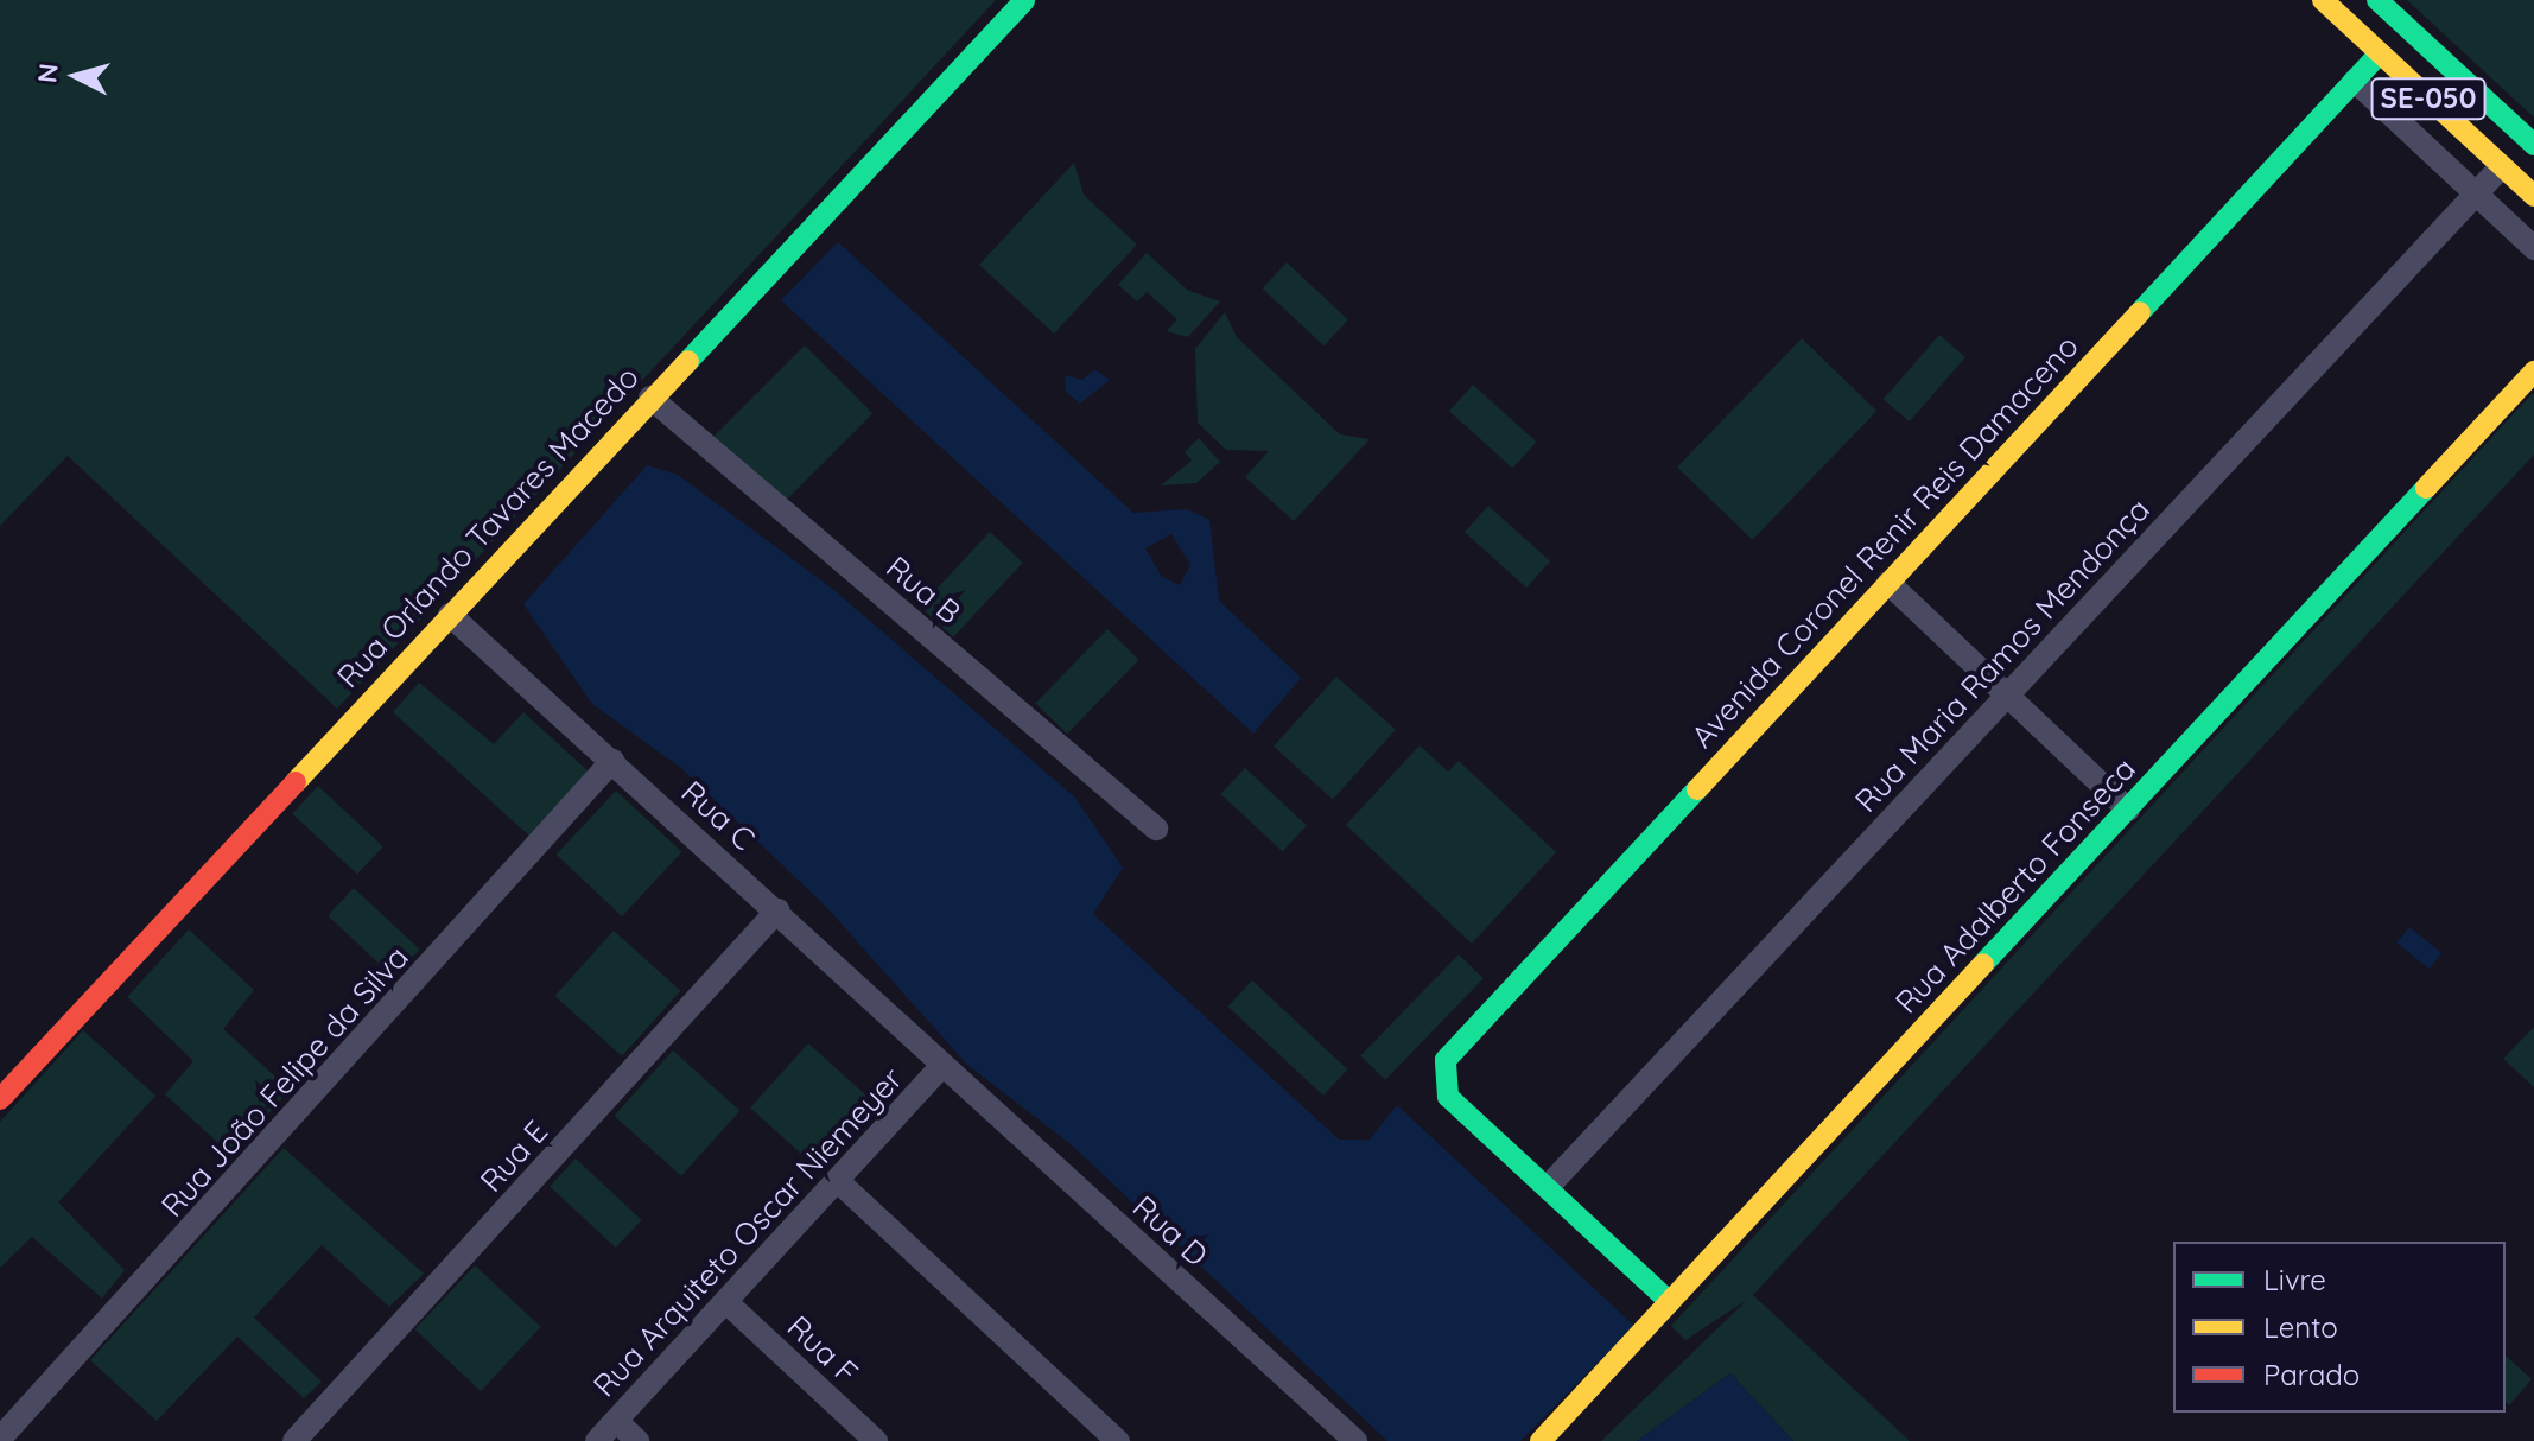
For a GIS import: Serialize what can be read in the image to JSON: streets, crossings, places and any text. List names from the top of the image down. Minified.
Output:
{"streets":{"street":["SE-050","Rua Orlando Tavares Macedo","Avenida Coronel Renir Reis Damaceno","Rua B","Rua Maria Ramos Mendonça","Rua C","Rua Adalberto Fonseca","Rua João Felipe da Silva","Rua E","Rua D","Rua Arquiteto Oscar Niemeyer","Rua F"]},"crossings":[["SE-050","Avenida Coronel Renir Reis Damaceno"],["SE-050","Rua Maria Ramos Mendonça"],["Rua Orlando Tavares Macedo","Rua B"],["Rua Orlando Tavares Macedo","Rua C"],["Avenida Coronel Renir Reis Damaceno","Rua Maria Ramos Mendonça"],["Rua C","Rua João Felipe da Silva"],["Rua C","Rua E"],["Rua C","Rua D"],["Rua C","Rua Arquiteto Oscar Niemeyer"],["Rua D","Rua Arquiteto Oscar Niemeyer"],["Rua Arquiteto Oscar Niemeyer","Rua F"]],"legend":["Livre","Lento","Parado"],"north":"left"}
